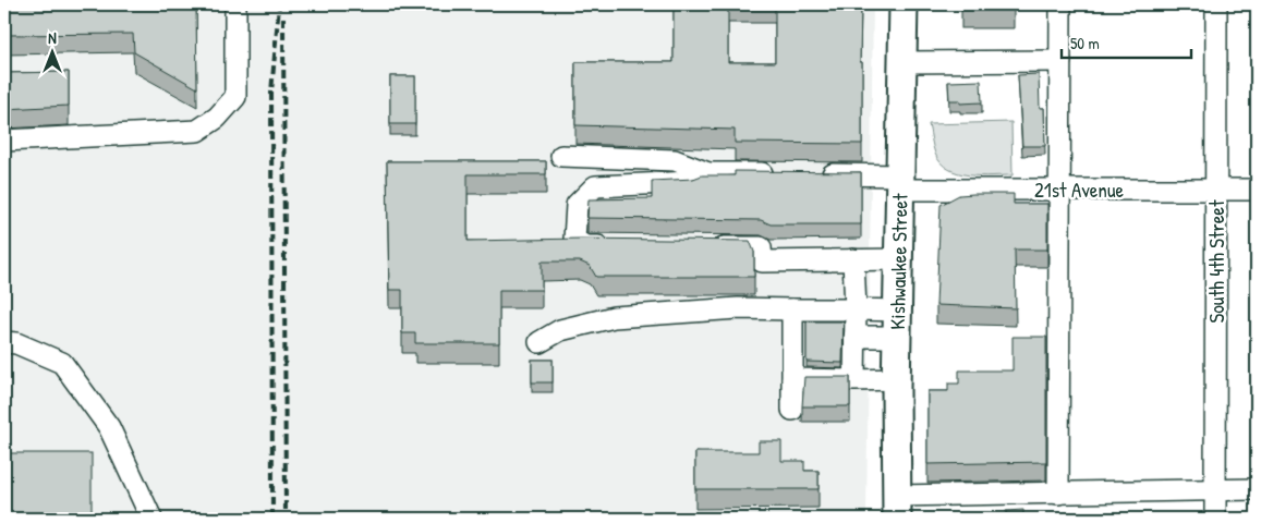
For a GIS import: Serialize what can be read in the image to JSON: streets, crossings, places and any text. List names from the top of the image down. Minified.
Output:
{"streets":{"main road":["Kishwaukee Street"],"street":["21st Avenue","South 4th Street"]},"crossings":[["21st Avenue","Kishwaukee Street"],["21st Avenue","South 4th Street"]],"scale_bar":"50 m","north":"top"}
